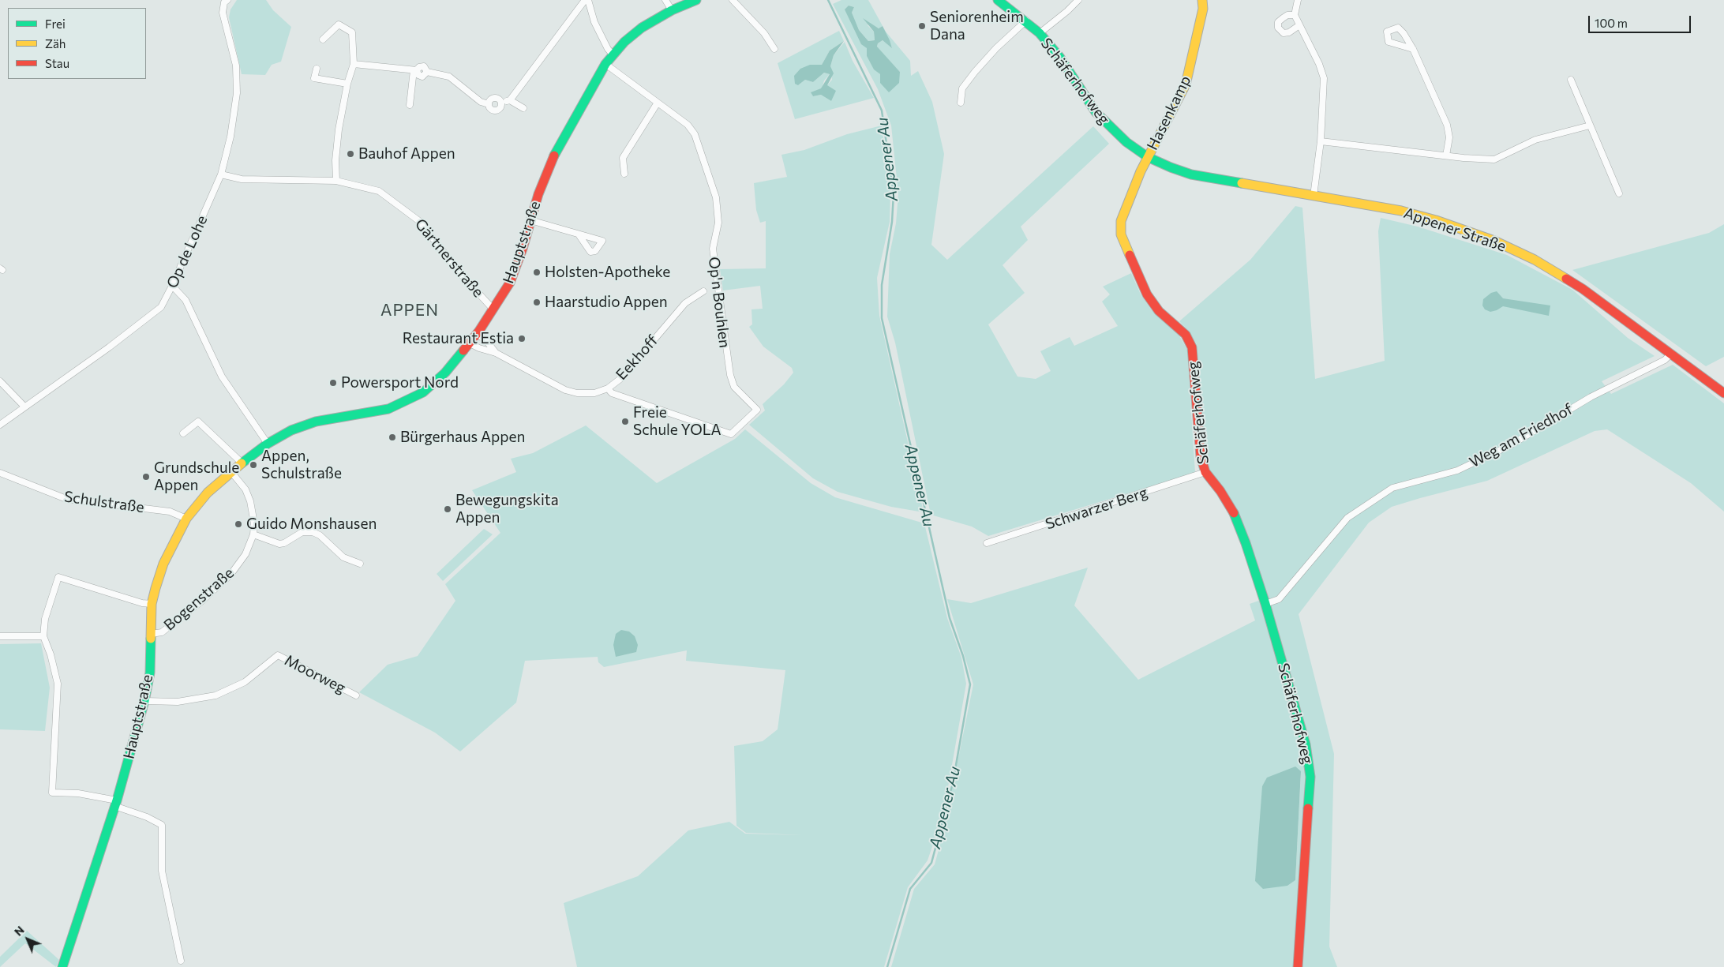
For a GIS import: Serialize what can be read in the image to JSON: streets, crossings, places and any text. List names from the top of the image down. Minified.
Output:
{"streets":{"street":["Schäferhofweg","Hasenkamp","Appener Straße","Hauptstraße","Op de Lohe","Gärtnerstraße","Op'n Bouhlen","Eekhoff","Weg am Friedhof","Schulstraße","Schwarzer Berg","Bogenstraße","Moorweg"]},"crossings":[["Schäferhofweg","Hasenkamp"],["Schäferhofweg","Appener Straße"],["Schäferhofweg","Weg am Friedhof"],["Schäferhofweg","Schwarzer Berg"],["Hasenkamp","Appener Straße"],["Appener Straße","Weg am Friedhof"],["Hauptstraße","Gärtnerstraße"],["Hauptstraße","Op'n Bouhlen"],["Hauptstraße","Eekhoff"],["Hauptstraße","Schulstraße"],["Hauptstraße","Bogenstraße"],["Hauptstraße","Moorweg"],["Op de Lohe","Gärtnerstraße"],["Op'n Bouhlen","Eekhoff"]],"districts":["APPEN"],"water":["Appener Au"],"places":["Seniorenheim Dana","Bauhof Appen","Holsten-Apotheke","Haarstudio Appen","Restaurant Estia","Powersport Nord","Freie Schule YOLA","Bürgerhaus Appen","Appen, Schulstraße","Grundschule Appen","Bewegungskita Appen","Guido Monshausen"],"legend":["Frei","Zäh","Stau"],"scale_bar":"100 m","north":"top left"}
